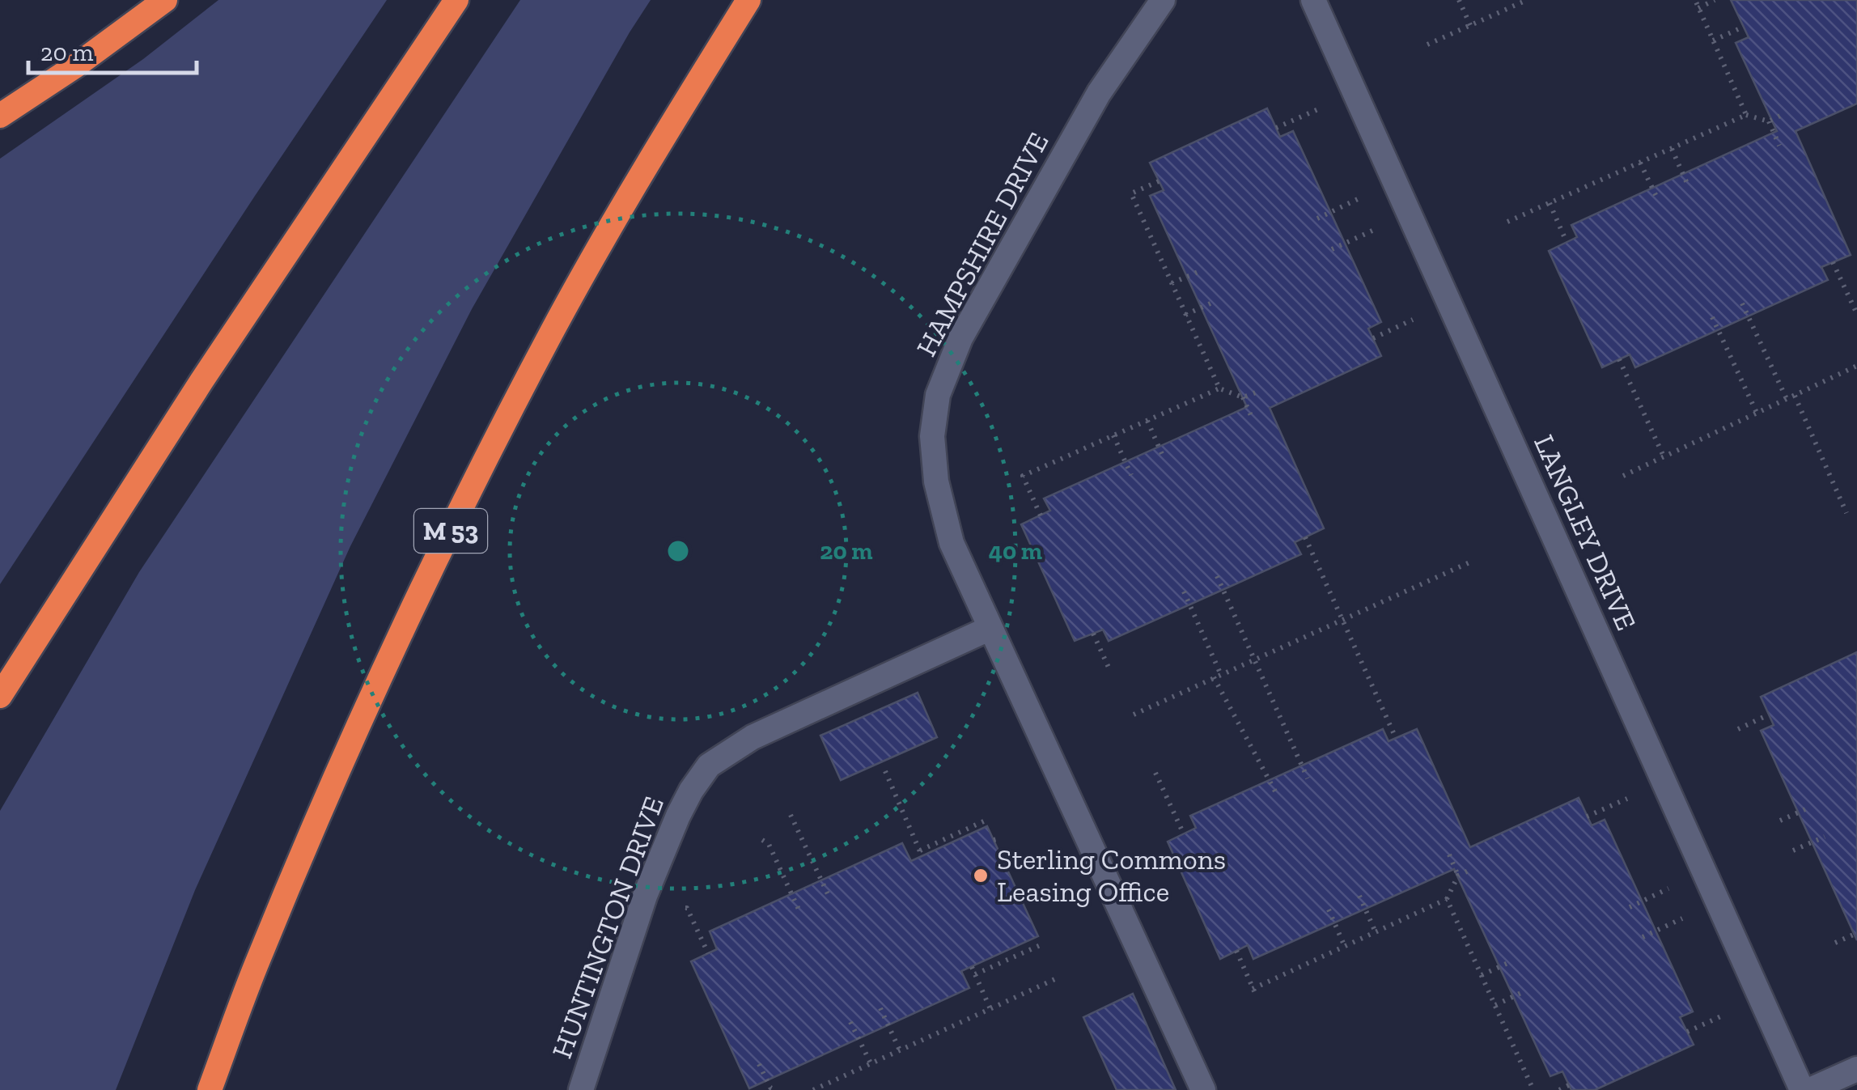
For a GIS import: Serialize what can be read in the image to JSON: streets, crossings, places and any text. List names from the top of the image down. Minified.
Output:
{"streets":{"highway":["M 53"],"street":["HAMPSHIRE DRIVE","LANGLEY DRIVE","HUNTINGTON DRIVE"]},"crossings":[["HAMPSHIRE DRIVE","HUNTINGTON DRIVE"]],"places":["Sterling Commons Leasing Office"],"scale_bar":"20 m","rings":["20 m","40 m"]}
